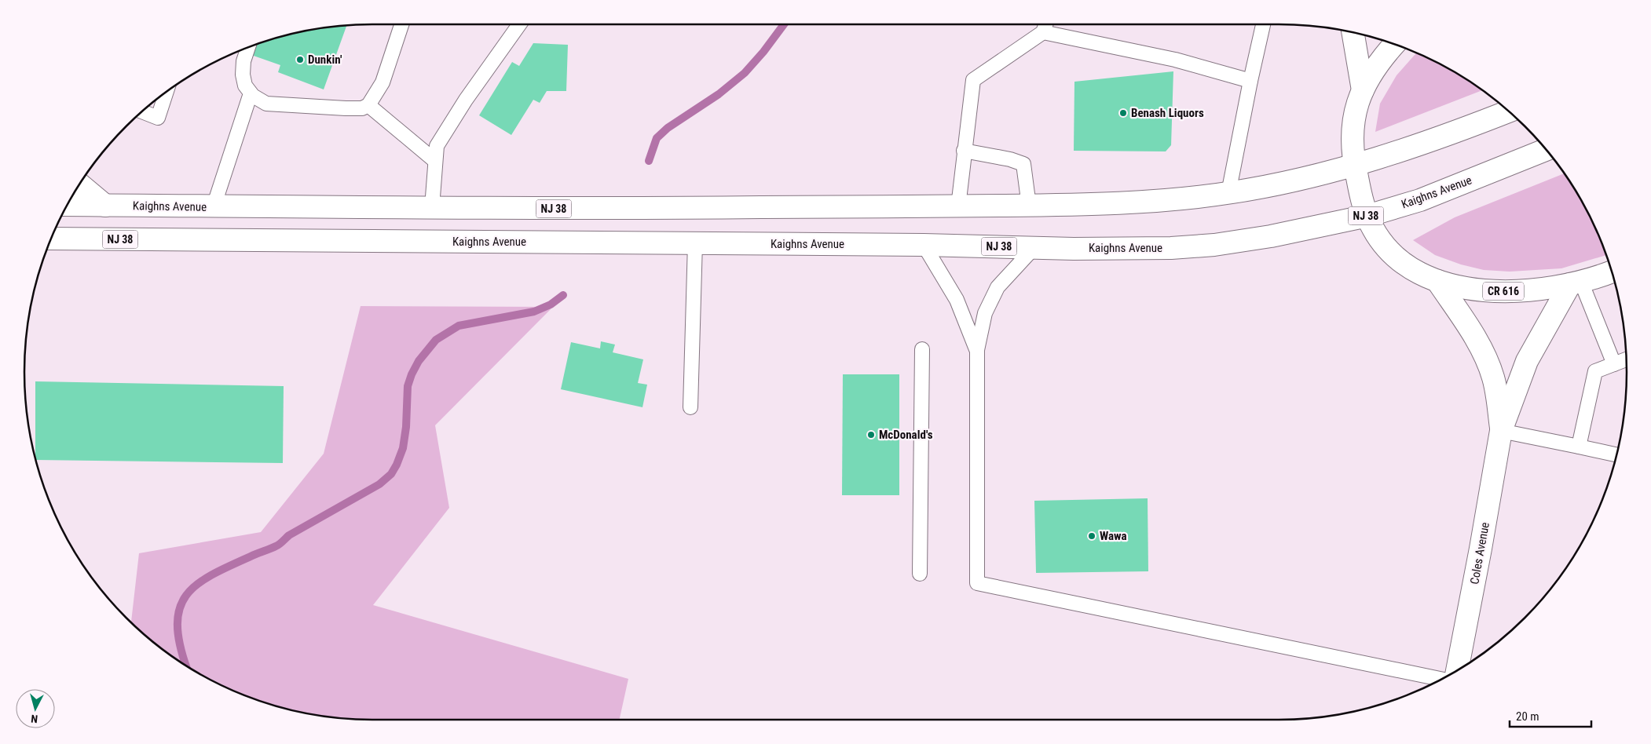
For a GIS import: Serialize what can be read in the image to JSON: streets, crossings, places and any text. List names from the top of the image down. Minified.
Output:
{"streets":{"main road":["Kaighns Avenue","NJ 38","CR 616","Coles Avenue"]},"crossings":[["Kaighns Avenue","CR 616"],["CR 616","Coles Avenue"]],"places":["Dunkin'","Benash Liquors","McDonald's","Wawa"],"scale_bar":"20 m","north":"bottom"}
